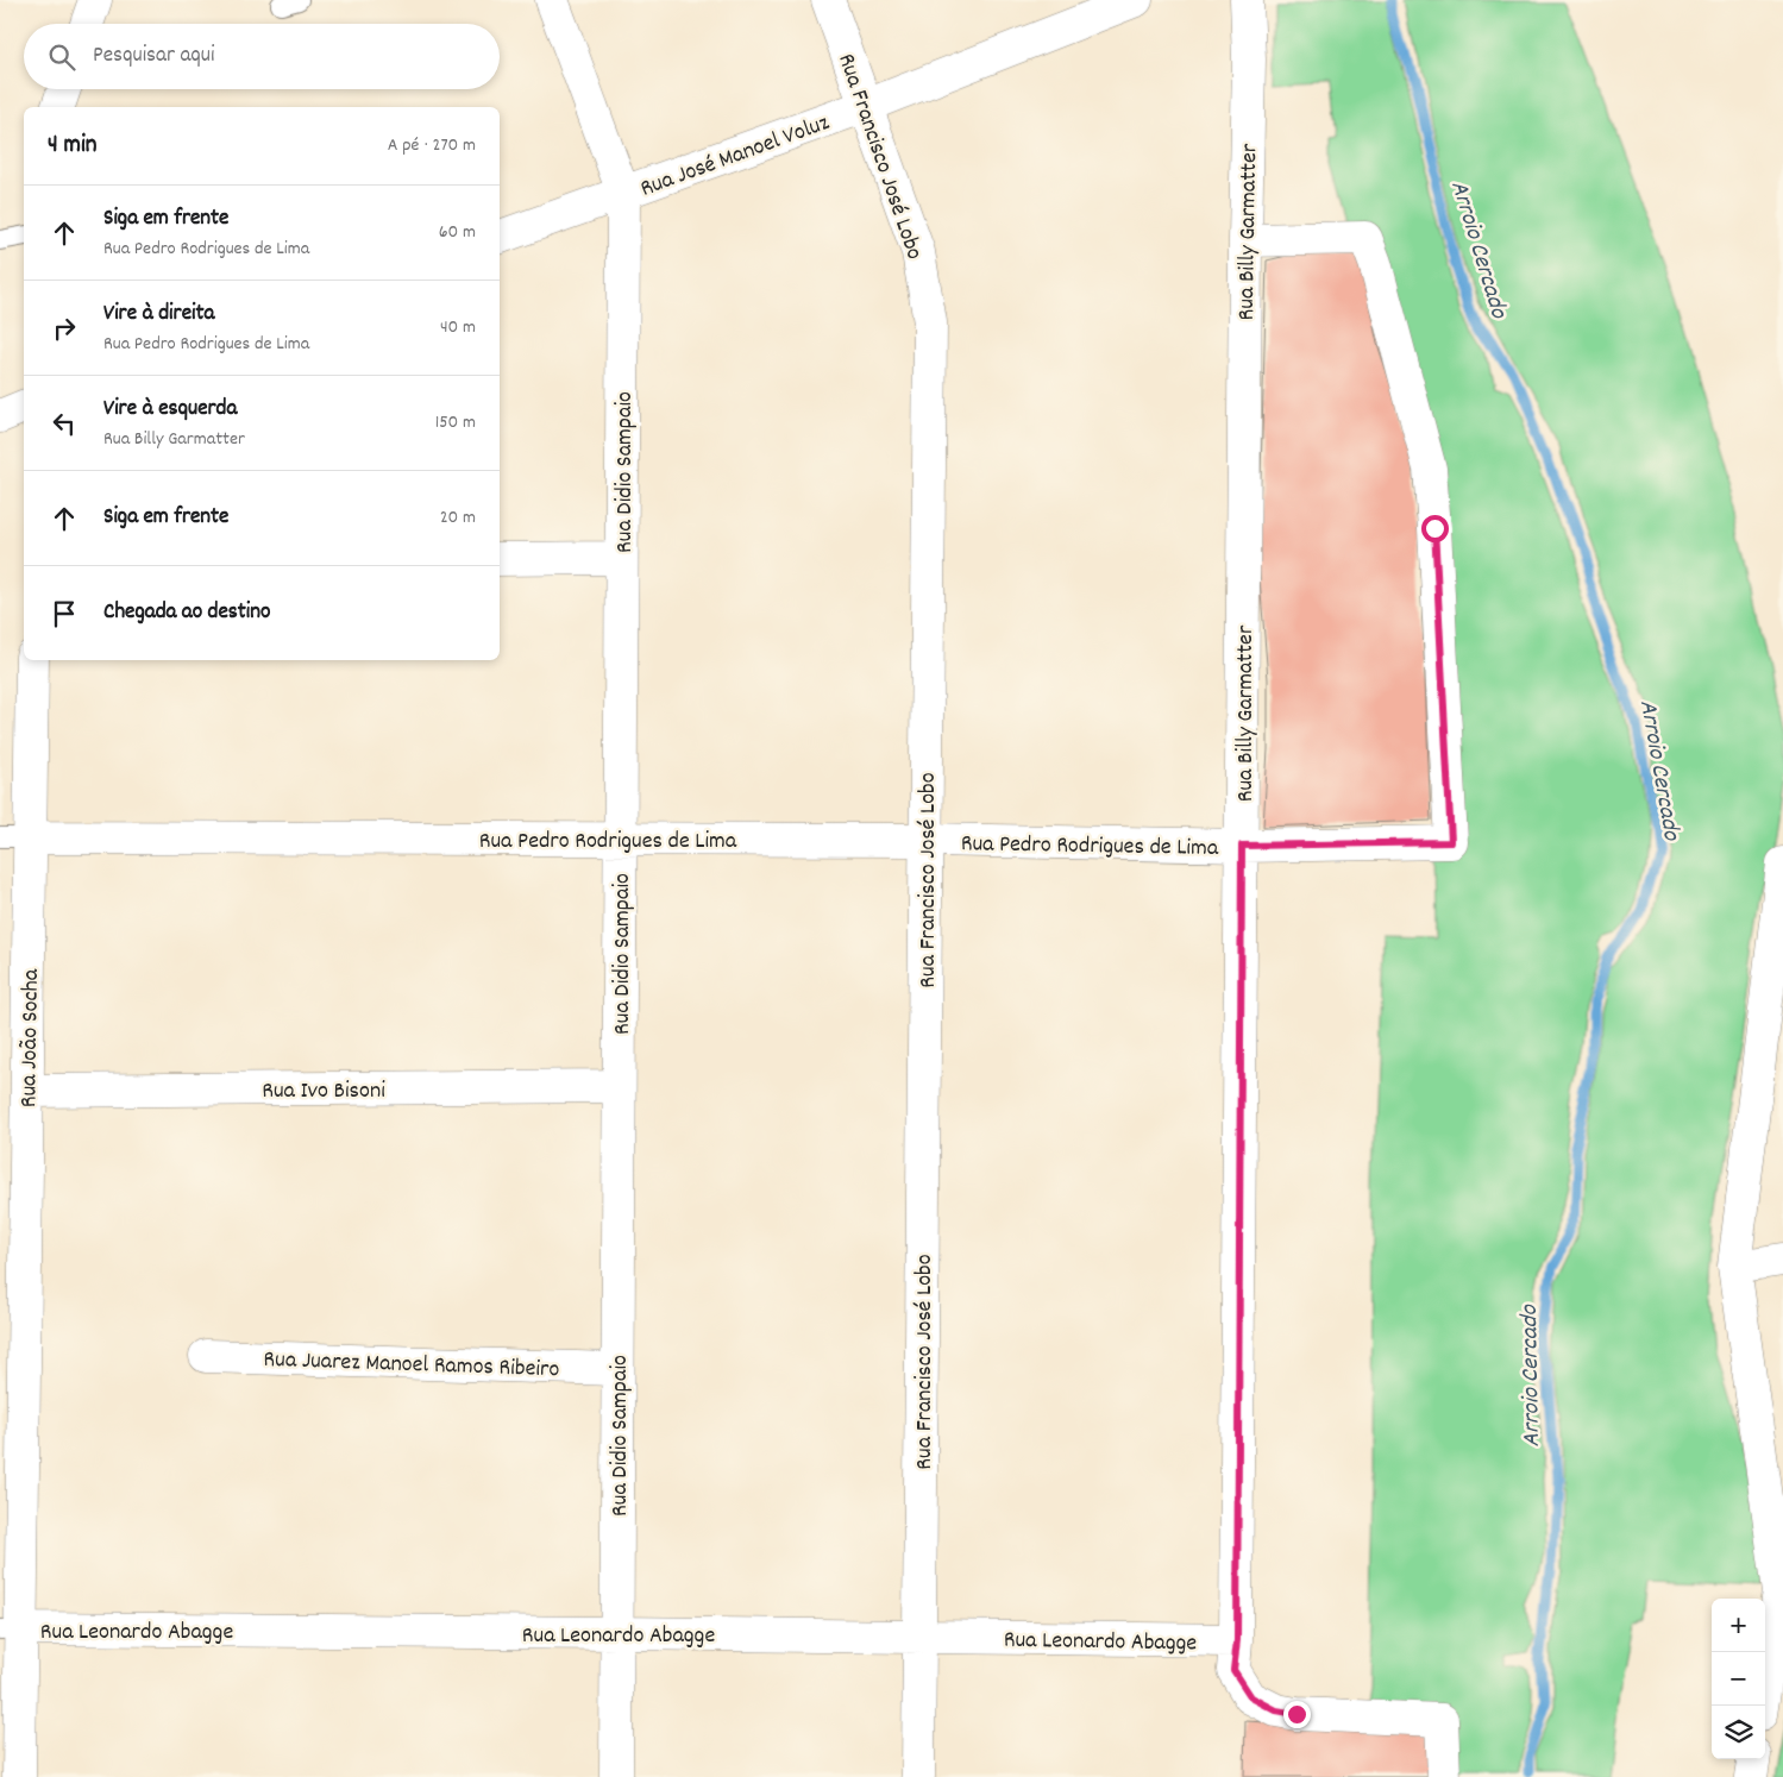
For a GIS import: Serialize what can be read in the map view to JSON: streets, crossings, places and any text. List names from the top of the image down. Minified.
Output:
{"streets":{"street":["Rua José Manoel Voluz","Rua Francisco José Lobo","Rua Billy Garmatter","Rua Didio Sampaio","Rua Pedro Rodrigues de Lima","Rua João Socha","Rua Ivo Bisoni","Rua Juarez Manoel Ramos Ribeiro","Rua Leonardo Abagge"]},"crossings":[["Rua José Manoel Voluz","Rua Francisco José Lobo"],["Rua José Manoel Voluz","Rua Didio Sampaio"],["Rua Francisco José Lobo","Rua Pedro Rodrigues de Lima"],["Rua Francisco José Lobo","Rua Leonardo Abagge"],["Rua Billy Garmatter","Rua Pedro Rodrigues de Lima"],["Rua Billy Garmatter","Rua Leonardo Abagge"],["Rua Didio Sampaio","Rua Pedro Rodrigues de Lima"],["Rua Didio Sampaio","Rua Ivo Bisoni"],["Rua Didio Sampaio","Rua Juarez Manoel Ramos Ribeiro"],["Rua Didio Sampaio","Rua Leonardo Abagge"],["Rua Pedro Rodrigues de Lima","Rua João Socha"],["Rua João Socha","Rua Ivo Bisoni"],["Rua João Socha","Rua Leonardo Abagge"]],"water":["Arroio Cercado"],"page":{"search":"Pesquisar aqui","heading":["4 min","A pé · 270 m"],"list":[["Siga em frente","Rua Pedro Rodrigues de Lima","60 m"],["Vire à direita","Rua Pedro Rodrigues de Lima","40 m"],["Vire à esquerda","Rua Billy Garmatter","150 m"],["Siga em frente","20 m"],"Chegada ao destino"],"map_buttons":["+","−"]}}
